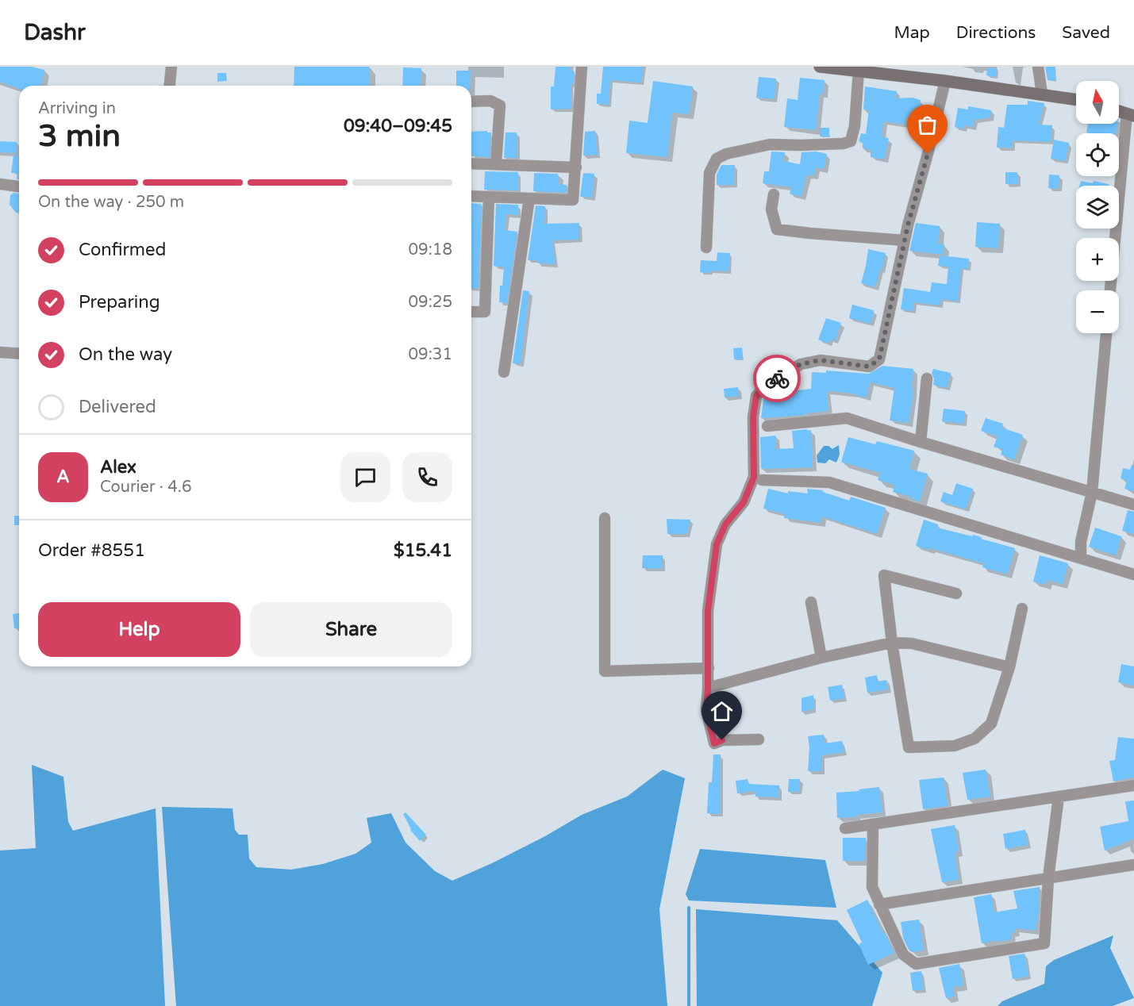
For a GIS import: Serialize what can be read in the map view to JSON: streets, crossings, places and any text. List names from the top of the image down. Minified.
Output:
{"north":"top","page":{"header":"Dashr","nav":["Map","Directions","Saved"],"map_buttons":["+","−"],"heading":["3 min","Arriving in","09:40–09:45"],"panel":["Alex","Courier · 4.6","Order #8551","$15.41"],"bar":"On the way · 250 m","list":[["Confirmed","09:18"],["Preparing","09:25"],["On the way","09:31"],"Delivered"],"round":"A","buttons":["Help","Share"]}}
